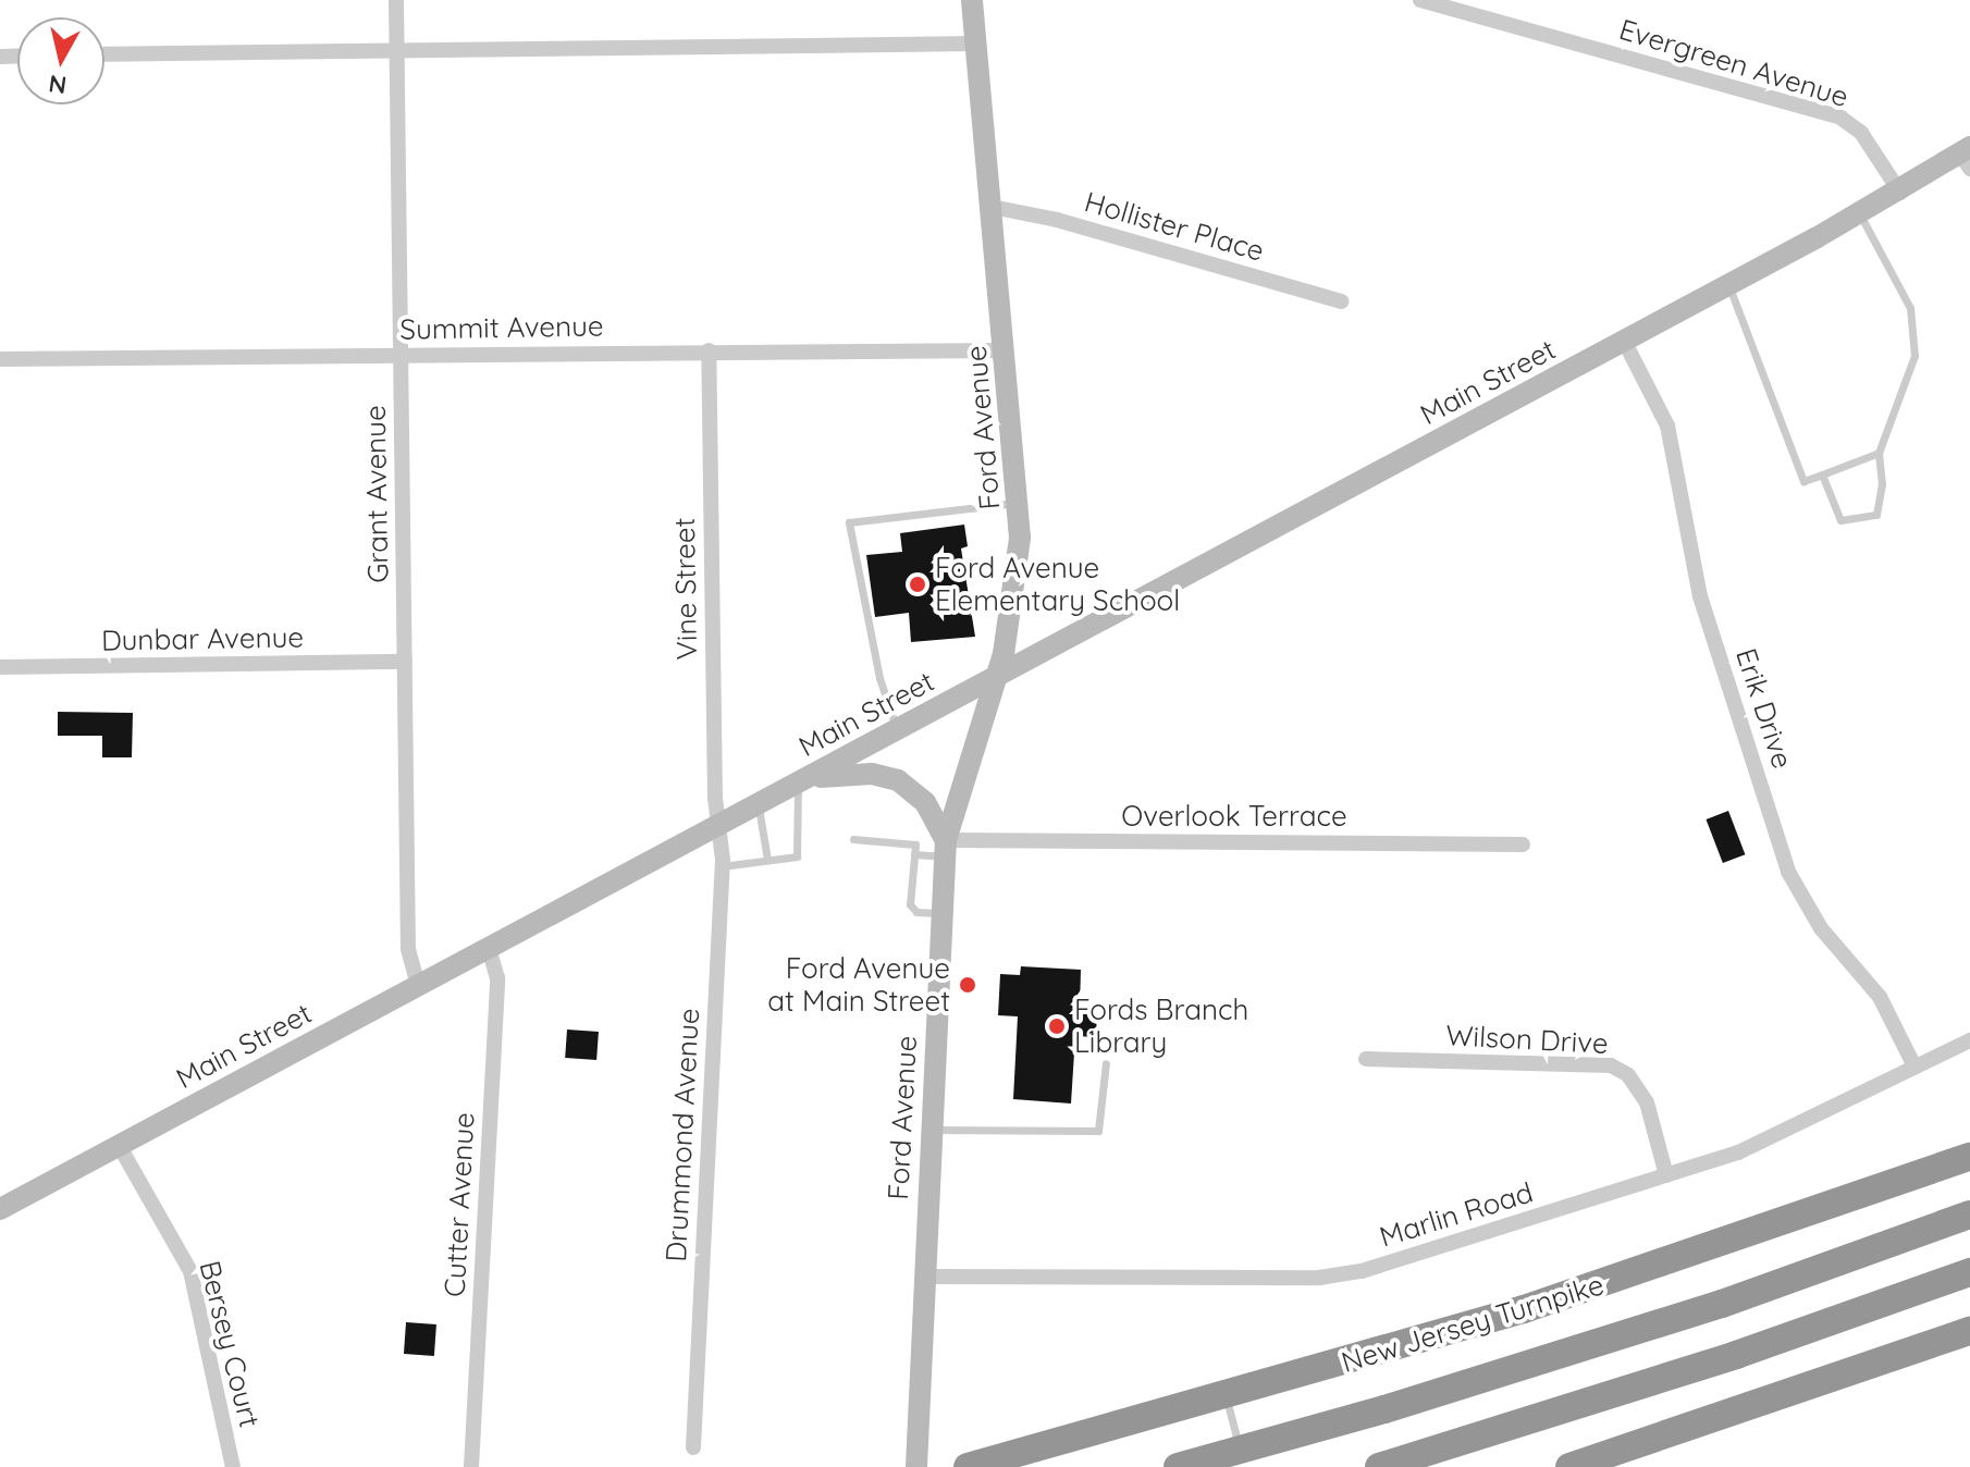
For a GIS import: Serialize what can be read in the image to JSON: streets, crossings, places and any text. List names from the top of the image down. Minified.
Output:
{"streets":{"highway":["New Jersey Turnpike"],"main road":["Main Street","Ford Avenue"],"street":["Evergreen Avenue","Hollister Place","Summit Avenue","Grant Avenue","Vine Street","Dunbar Avenue","Erik Drive","Overlook Terrace","Wilson Drive","Drummond Avenue","Cutter Avenue","Marlin Road","Bersey Court"]},"crossings":[["Evergreen Avenue","Main Street"],["Hollister Place","Ford Avenue"],["Summit Avenue","Ford Avenue"],["Summit Avenue","Grant Avenue"],["Summit Avenue","Vine Street"],["Main Street","Ford Avenue"],["Main Street","Grant Avenue"],["Main Street","Vine Street"],["Main Street","Erik Drive"],["Main Street","Drummond Avenue"],["Main Street","Cutter Avenue"],["Main Street","Bersey Court"],["Ford Avenue","Overlook Terrace"],["Ford Avenue","Marlin Road"],["Grant Avenue","Dunbar Avenue"],["Vine Street","Drummond Avenue"],["Erik Drive","Marlin Road"],["Wilson Drive","Marlin Road"]],"places":["Ford Avenue Elementary School","Ford Avenue at Main Street","Fords Branch Library"],"north":"bottom"}
